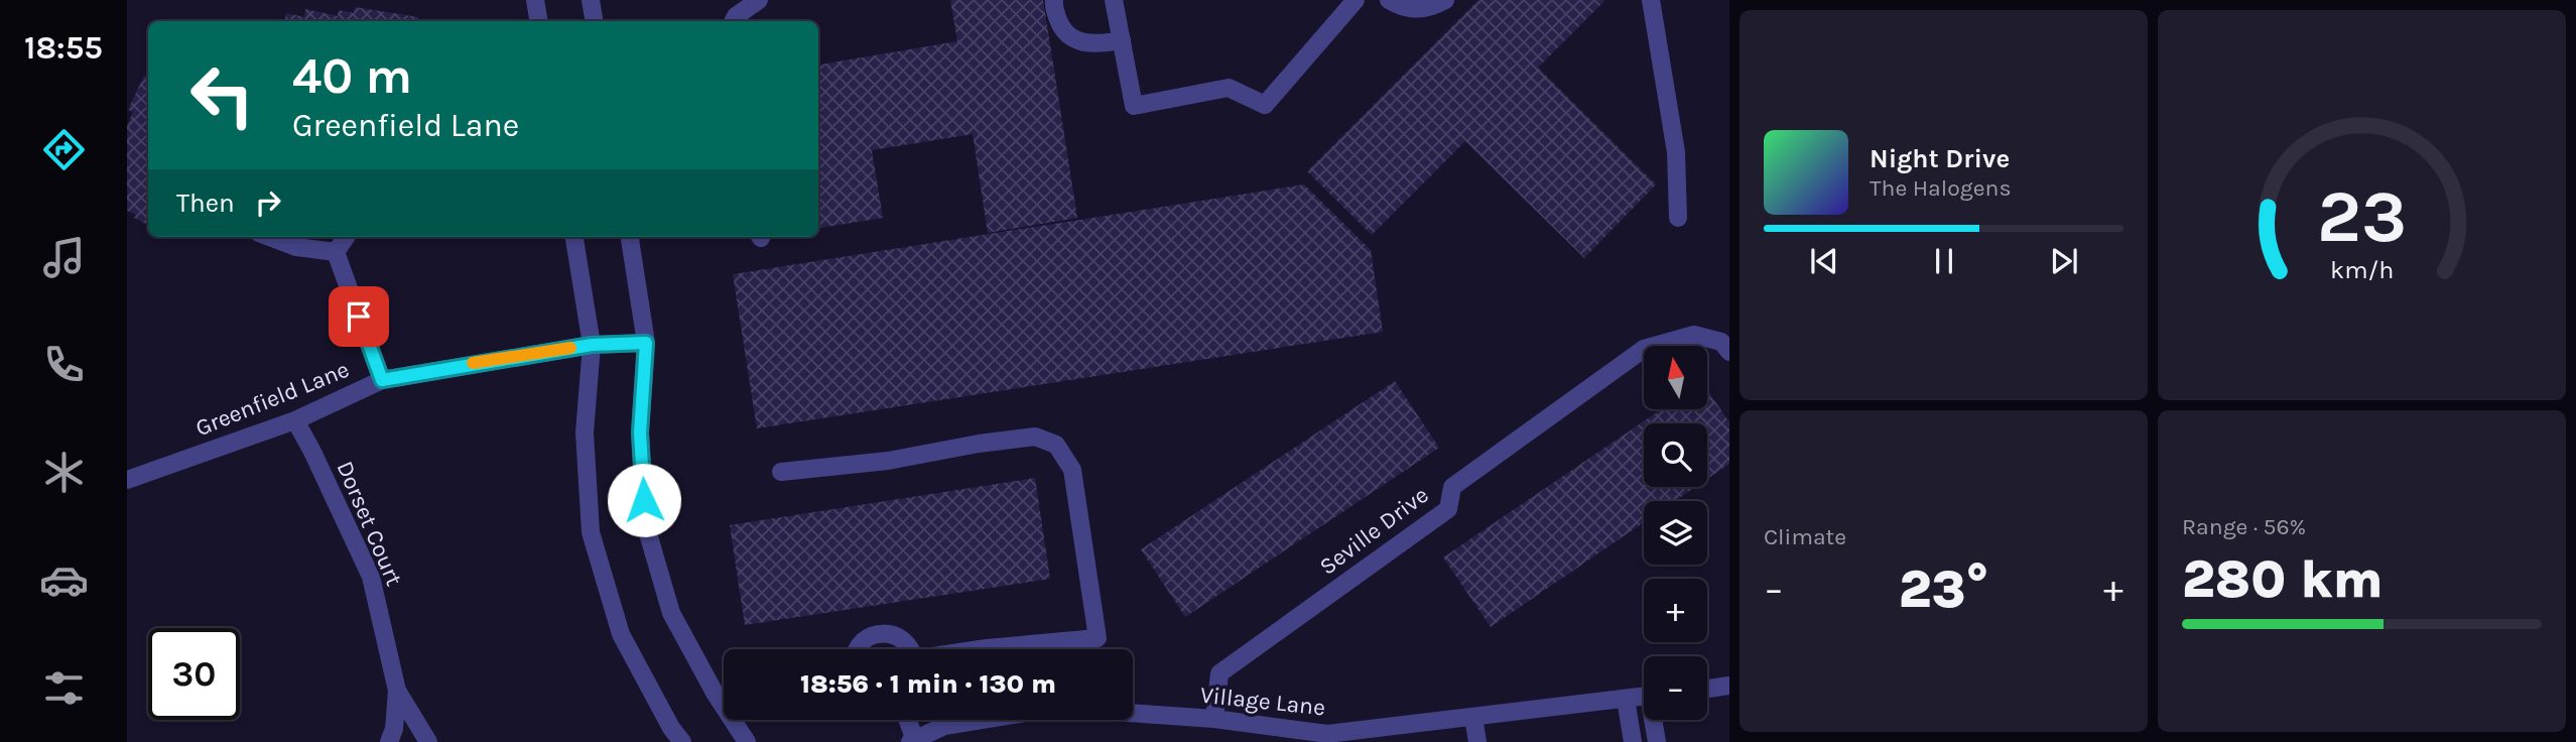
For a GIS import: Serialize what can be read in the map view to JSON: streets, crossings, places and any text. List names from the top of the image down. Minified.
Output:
{"streets":{"street":["Greenfield Lane","Dorset Court","Seville Drive","Village Lane"]},"crossings":[["Greenfield Lane","Dorset Court"],["Seville Drive","Village Lane"]],"north":"top","page":{"tabs":"18:55","turn":["40 m","Greenfield Lane"],"song":["Night Drive","The Halogens"],"then":"Then","map_buttons":["+","−"],"tile":["Climate",["Range · 56%","280 km"]],"heat":["−","23°","+"],"limit":"30","trip":"18:56 · 1 min · 130 m","gauge":["23","km/h"]}}
